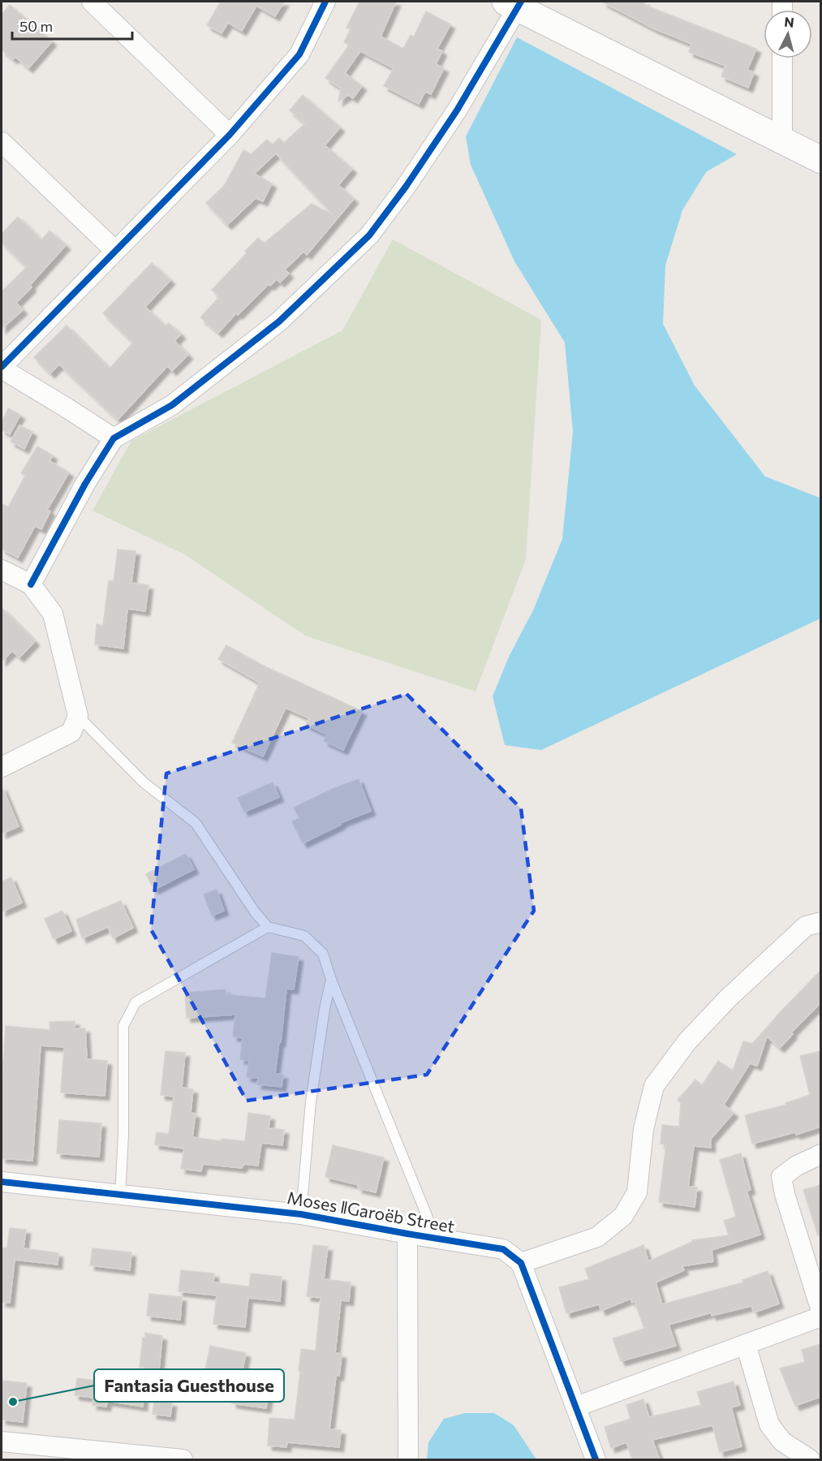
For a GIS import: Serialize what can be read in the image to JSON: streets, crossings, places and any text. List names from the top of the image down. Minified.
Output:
{"streets":{"street":["Moses ǁGaroëb Street"]},"places":["Fantasia Guesthouse"],"scale_bar":"50 m","north":"top"}
